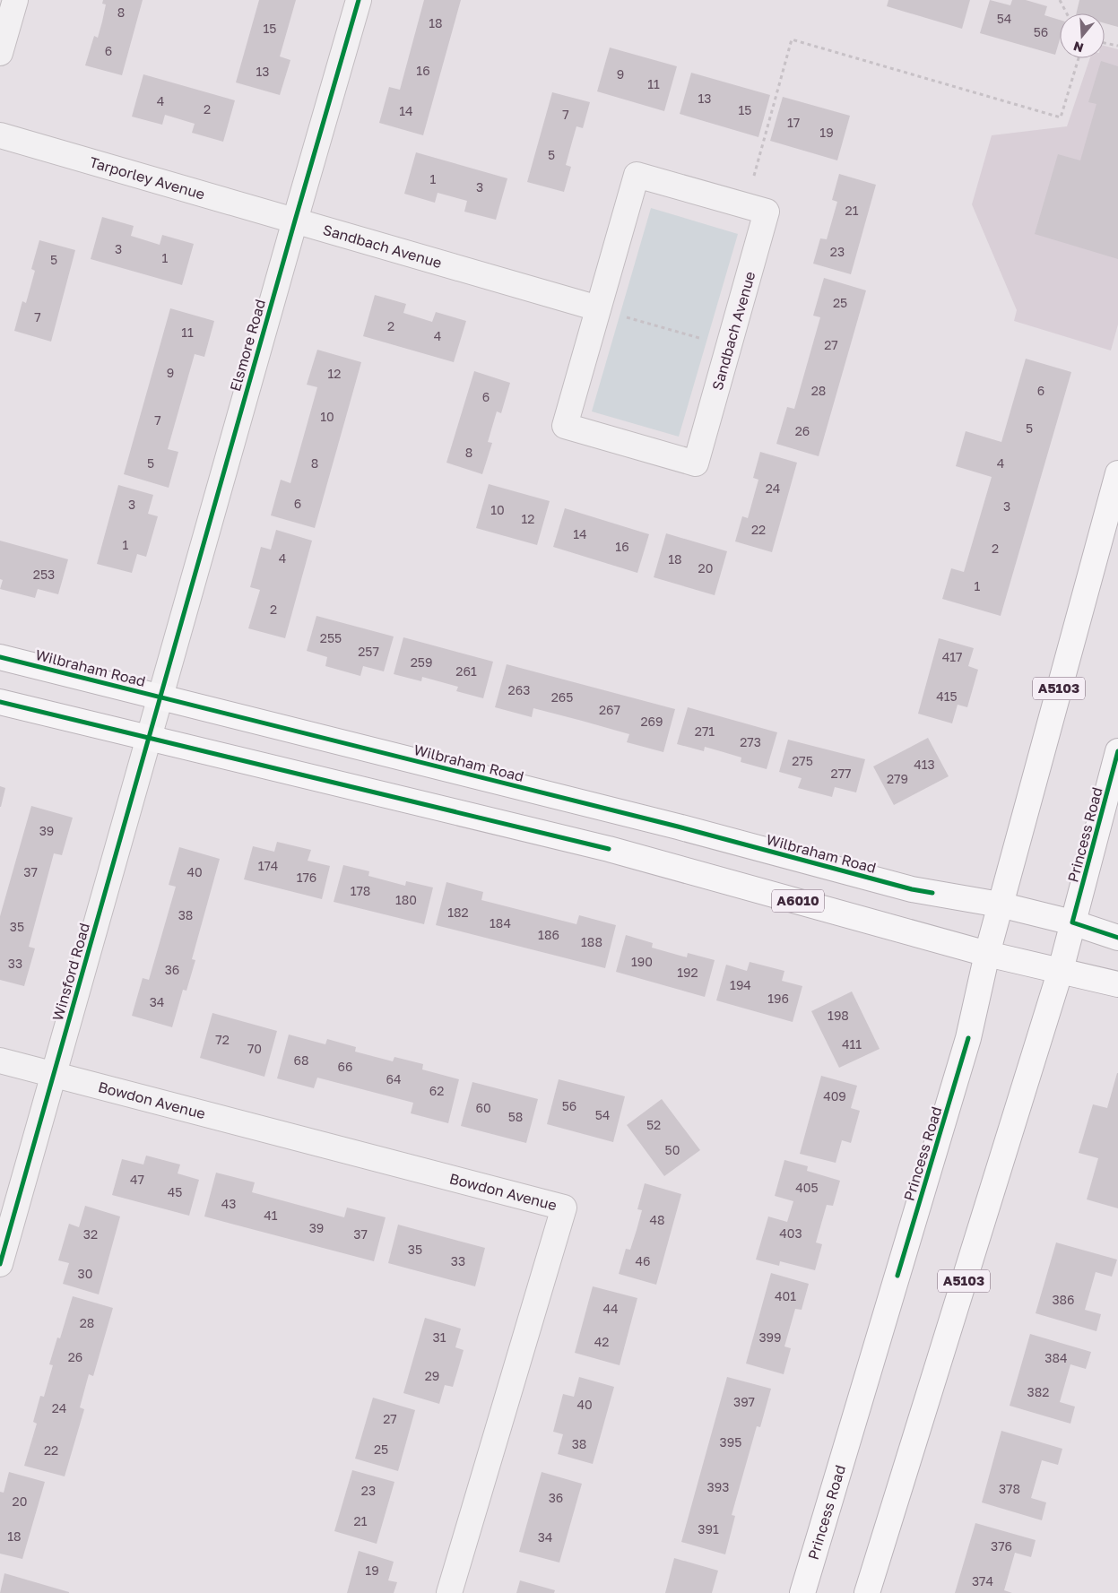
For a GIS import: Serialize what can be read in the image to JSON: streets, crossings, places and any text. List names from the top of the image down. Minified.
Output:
{"streets":{"highway":["Wilbraham Road","A5103","Princess Road","A6010"],"street":["Tarporley Avenue","Sandbach Avenue","Elsmore Road","Winsford Road","Bowdon Avenue"]},"crossings":[["Tarporley Avenue","Sandbach Avenue"],["Tarporley Avenue","Elsmore Road"],["Sandbach Avenue","Elsmore Road"],["Elsmore Road","Wilbraham Road"],["Elsmore Road","Winsford Road"],["Wilbraham Road","Princess Road"],["Wilbraham Road","Winsford Road"],["Princess Road","A6010"],["A6010","Winsford Road"],["Winsford Road","Bowdon Avenue"]],"house_numbers":["8","54","18","15","56","6","16","13","9","11","13","4","2","15","14","7","17","19","5","1","3","21","3","23","1","5","25","7","2","11","4","27","9","12","28","6","6","10","7","5","26","8","5","8","4","24","6","3","3","10","12","22","14","1","16","2","4","18","20","253","1","2","255","257","417","259","261","263","415","265","267","269","271","273","275","413","277","279","39","174","37","40","176","178","180","182","38","184","35","186","188","190","33","36","192","194","196","34","198","72","411","70","68","66","64","62","409","56","60","54","58","52","50","47","405","45","43","41","48","39","403","32","37","35","33","46","30","401","386","44","28","31","399","42","26","384","29","382","397","40","24","27","395","38","25","22","393","378","23","36","20","21","391","18","34","376","19","374"],"north":"bottom"}
